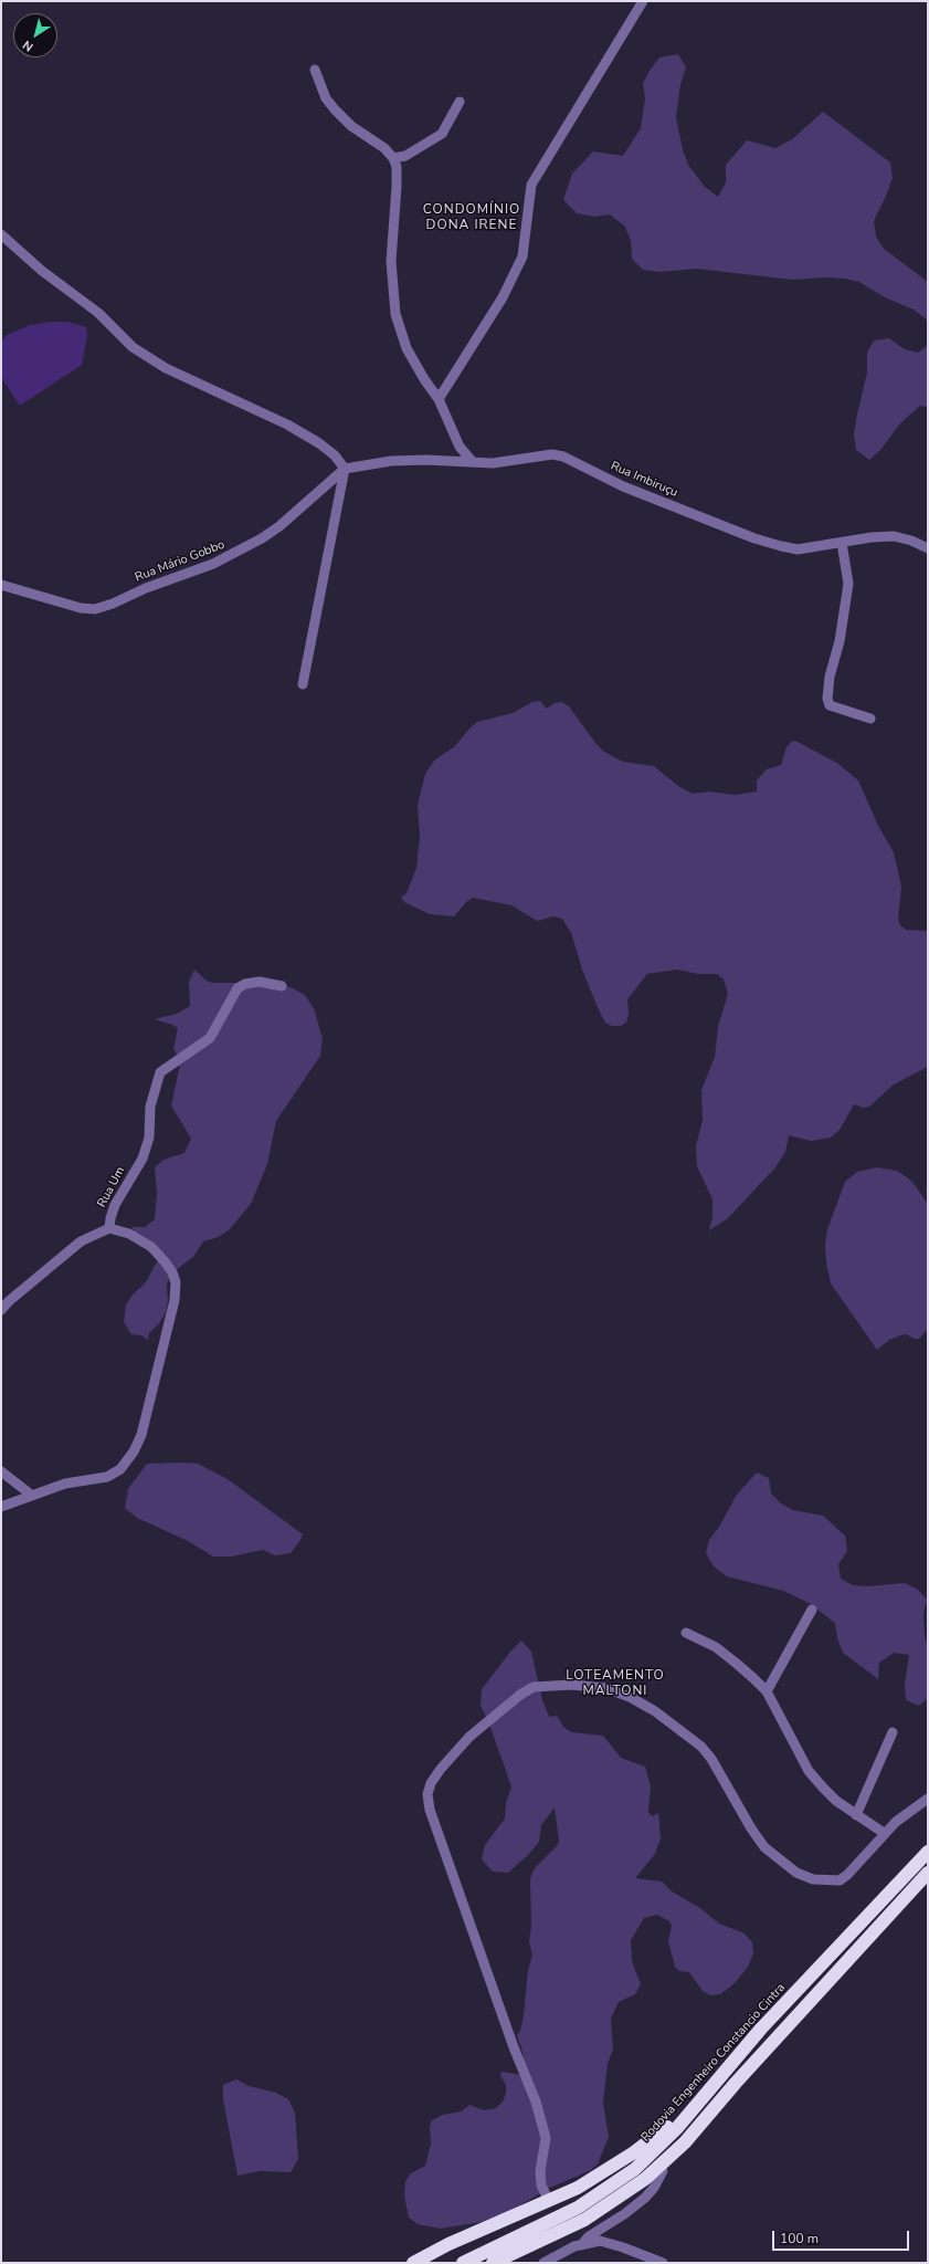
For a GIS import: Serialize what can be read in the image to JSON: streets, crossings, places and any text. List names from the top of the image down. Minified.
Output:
{"streets":{"highway":["Rodovia Engenheiro Constancio Cintra"],"street":["Rua Imbiruçu","Rua Mário Gobbo","Rua Um"]},"crossings":[["Rua Imbiruçu","Rua Mário Gobbo"]],"districts":["CONDOMÍNIO DONA IRENE","LOTEAMENTO MALTONI"],"scale_bar":"100 m","north":"bottom left"}
